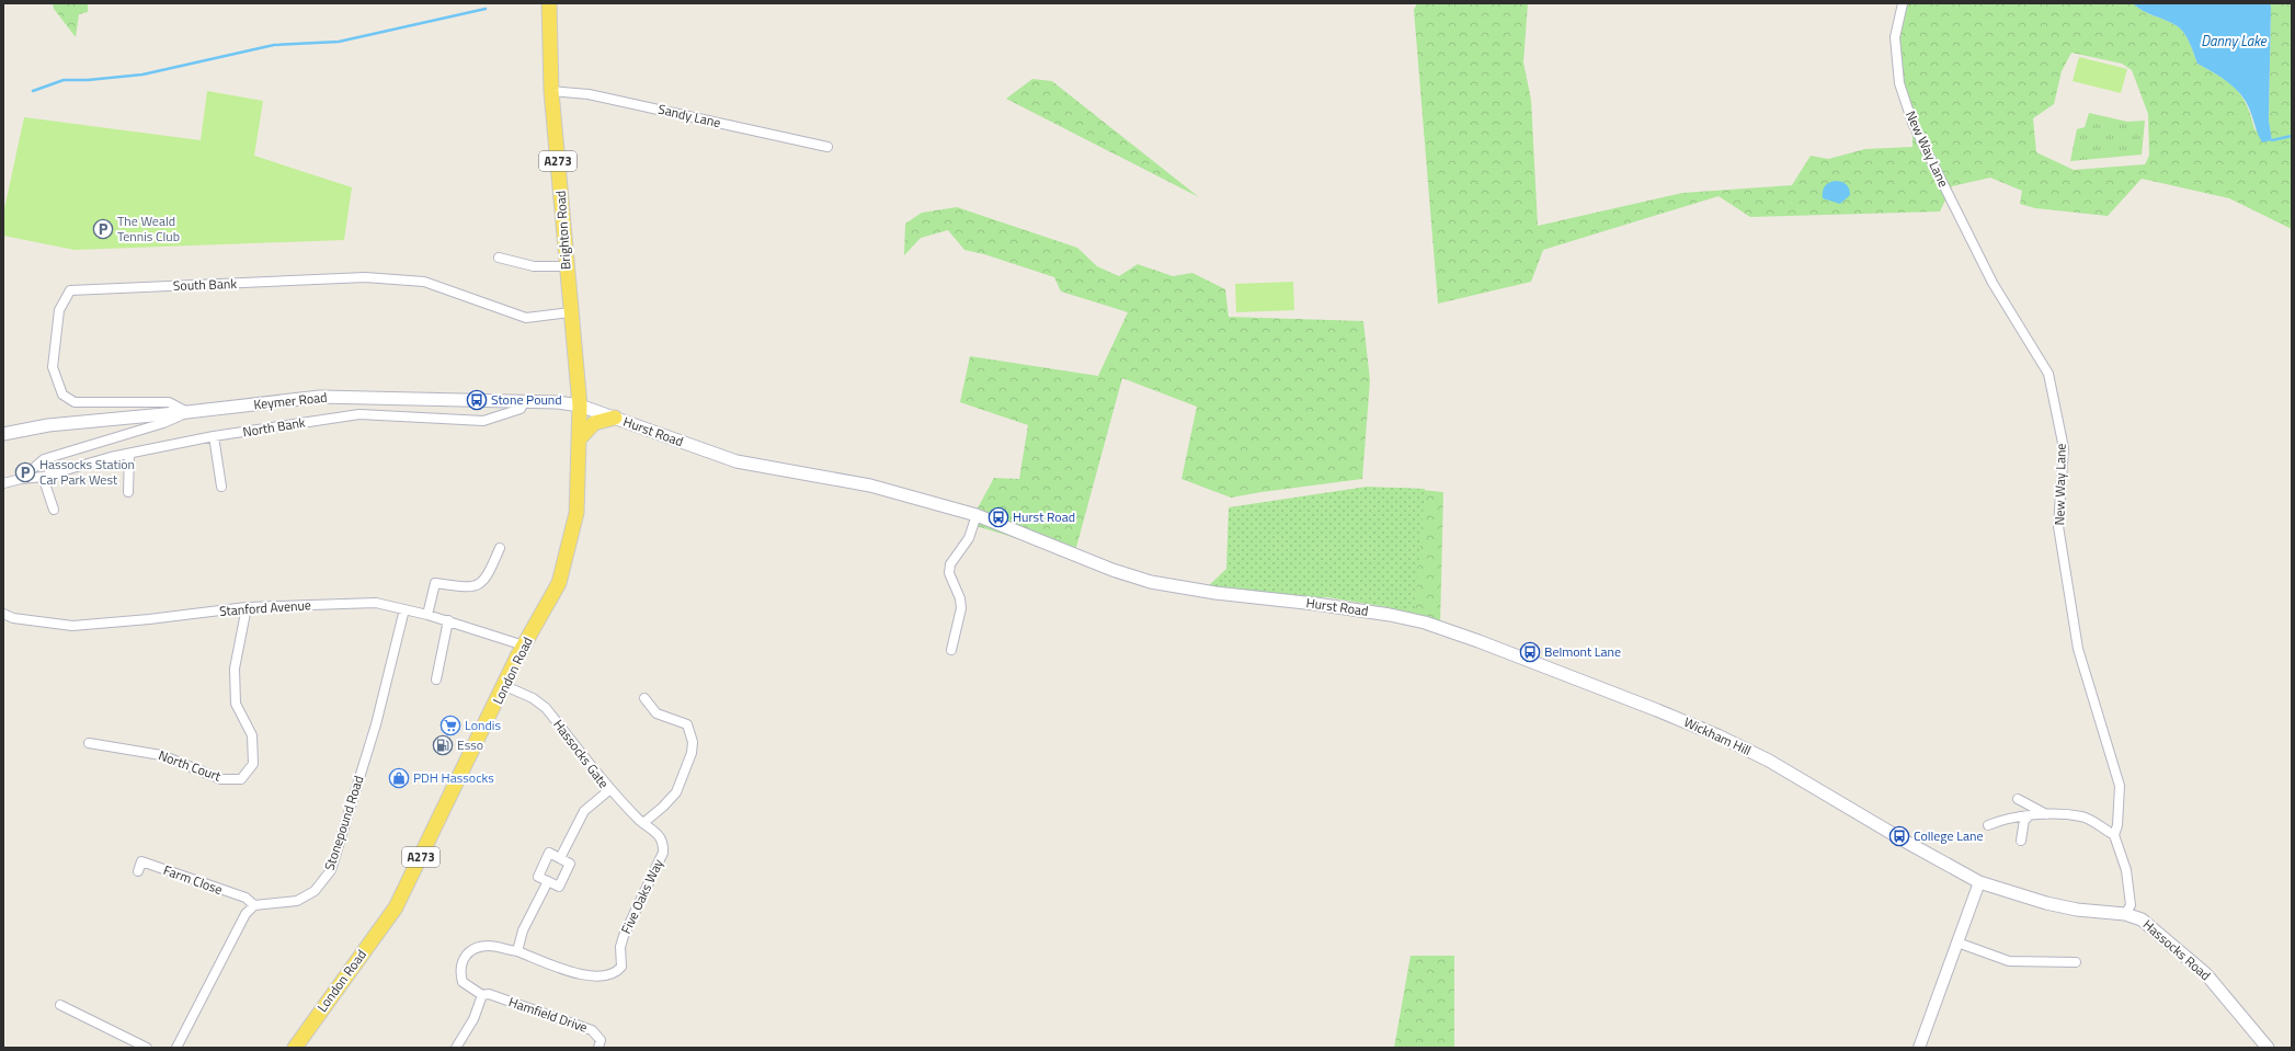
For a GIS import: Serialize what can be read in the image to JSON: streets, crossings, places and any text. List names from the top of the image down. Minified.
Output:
{"streets":{"main road":["A273","Brighton Road","Keymer Road","Hurst Road","London Road","Wickham Hill","Hassocks Road"],"street":["Sandy Lane","New Way Lane","South Bank","North Bank","Stanford Avenue","Hassocks Gate","North Court","Stonepound Road","Farm Close","Five Oaks Way","Hamfield Drive"]},"crossings":[["Sandy Lane","Brighton Road"],["New Way Lane","Hassocks Road"],["Brighton Road","South Bank"],["Brighton Road","Keymer Road"],["Brighton Road","Hurst Road"],["Brighton Road","London Road"],["South Bank","Keymer Road"],["Keymer Road","North Bank"],["Keymer Road","Hurst Road"],["Keymer Road","London Road"],["Hurst Road","London Road"],["Hurst Road","Wickham Hill"],["Stanford Avenue","London Road"],["Stanford Avenue","North Court"],["Stanford Avenue","Stonepound Road"],["London Road","Hassocks Gate"],["Wickham Hill","Hassocks Road"],["Hassocks Gate","Five Oaks Way"],["Stonepound Road","Farm Close"]],"water":["Danny Lake"],"places":{"parking":["The Weald Tennis Club","Hassocks Station Car Park West"],"bus stop":["Stone Pound","Hurst Road","Belmont Lane","College Lane"],"supermarket":["Londis"],"fuel station":["Esso"],"shop":["PDH Hassocks"]}}
